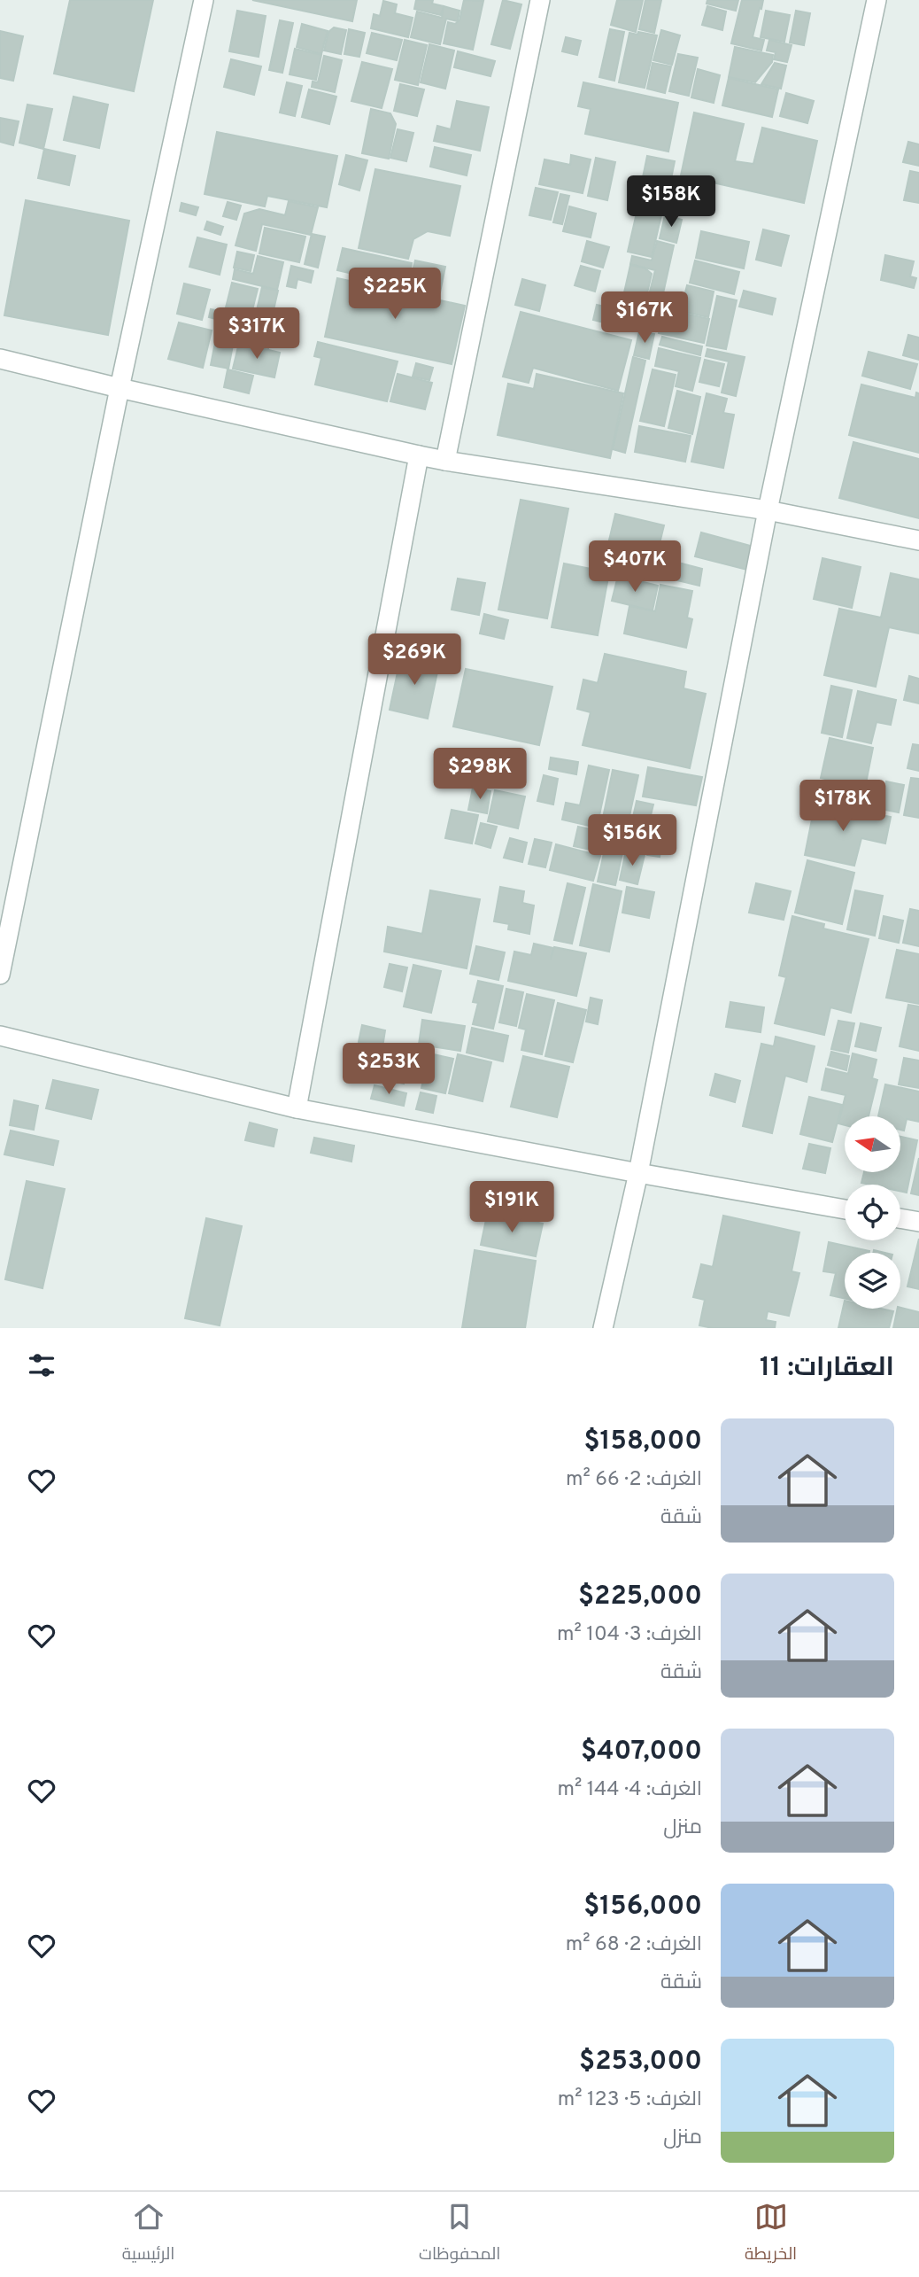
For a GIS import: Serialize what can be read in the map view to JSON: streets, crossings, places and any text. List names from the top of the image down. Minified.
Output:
{"north":"left","page":{"price":["$158K","$225K","$167K","$317K","$407K","$269K","$298K","$178K","$156K","$253K","$191K"],"heading":"العقارات: 11","list":[{"name":"$158,000","note":"الغرف: 2 · 66 m² · شقة"},{"name":"$225,000","note":"الغرف: 3 · 104 m² · شقة"},{"name":"$407,000","note":"الغرف: 4 · 144 m² · منزل"},{"name":"$156,000","note":"الغرف: 2 · 68 m² · شقة"},{"name":"$253,000","note":"الغرف: 5 · 123 m² · منزل"}],"tabs":["الخريطة","المحفوظات","الرئيسية"]}}
